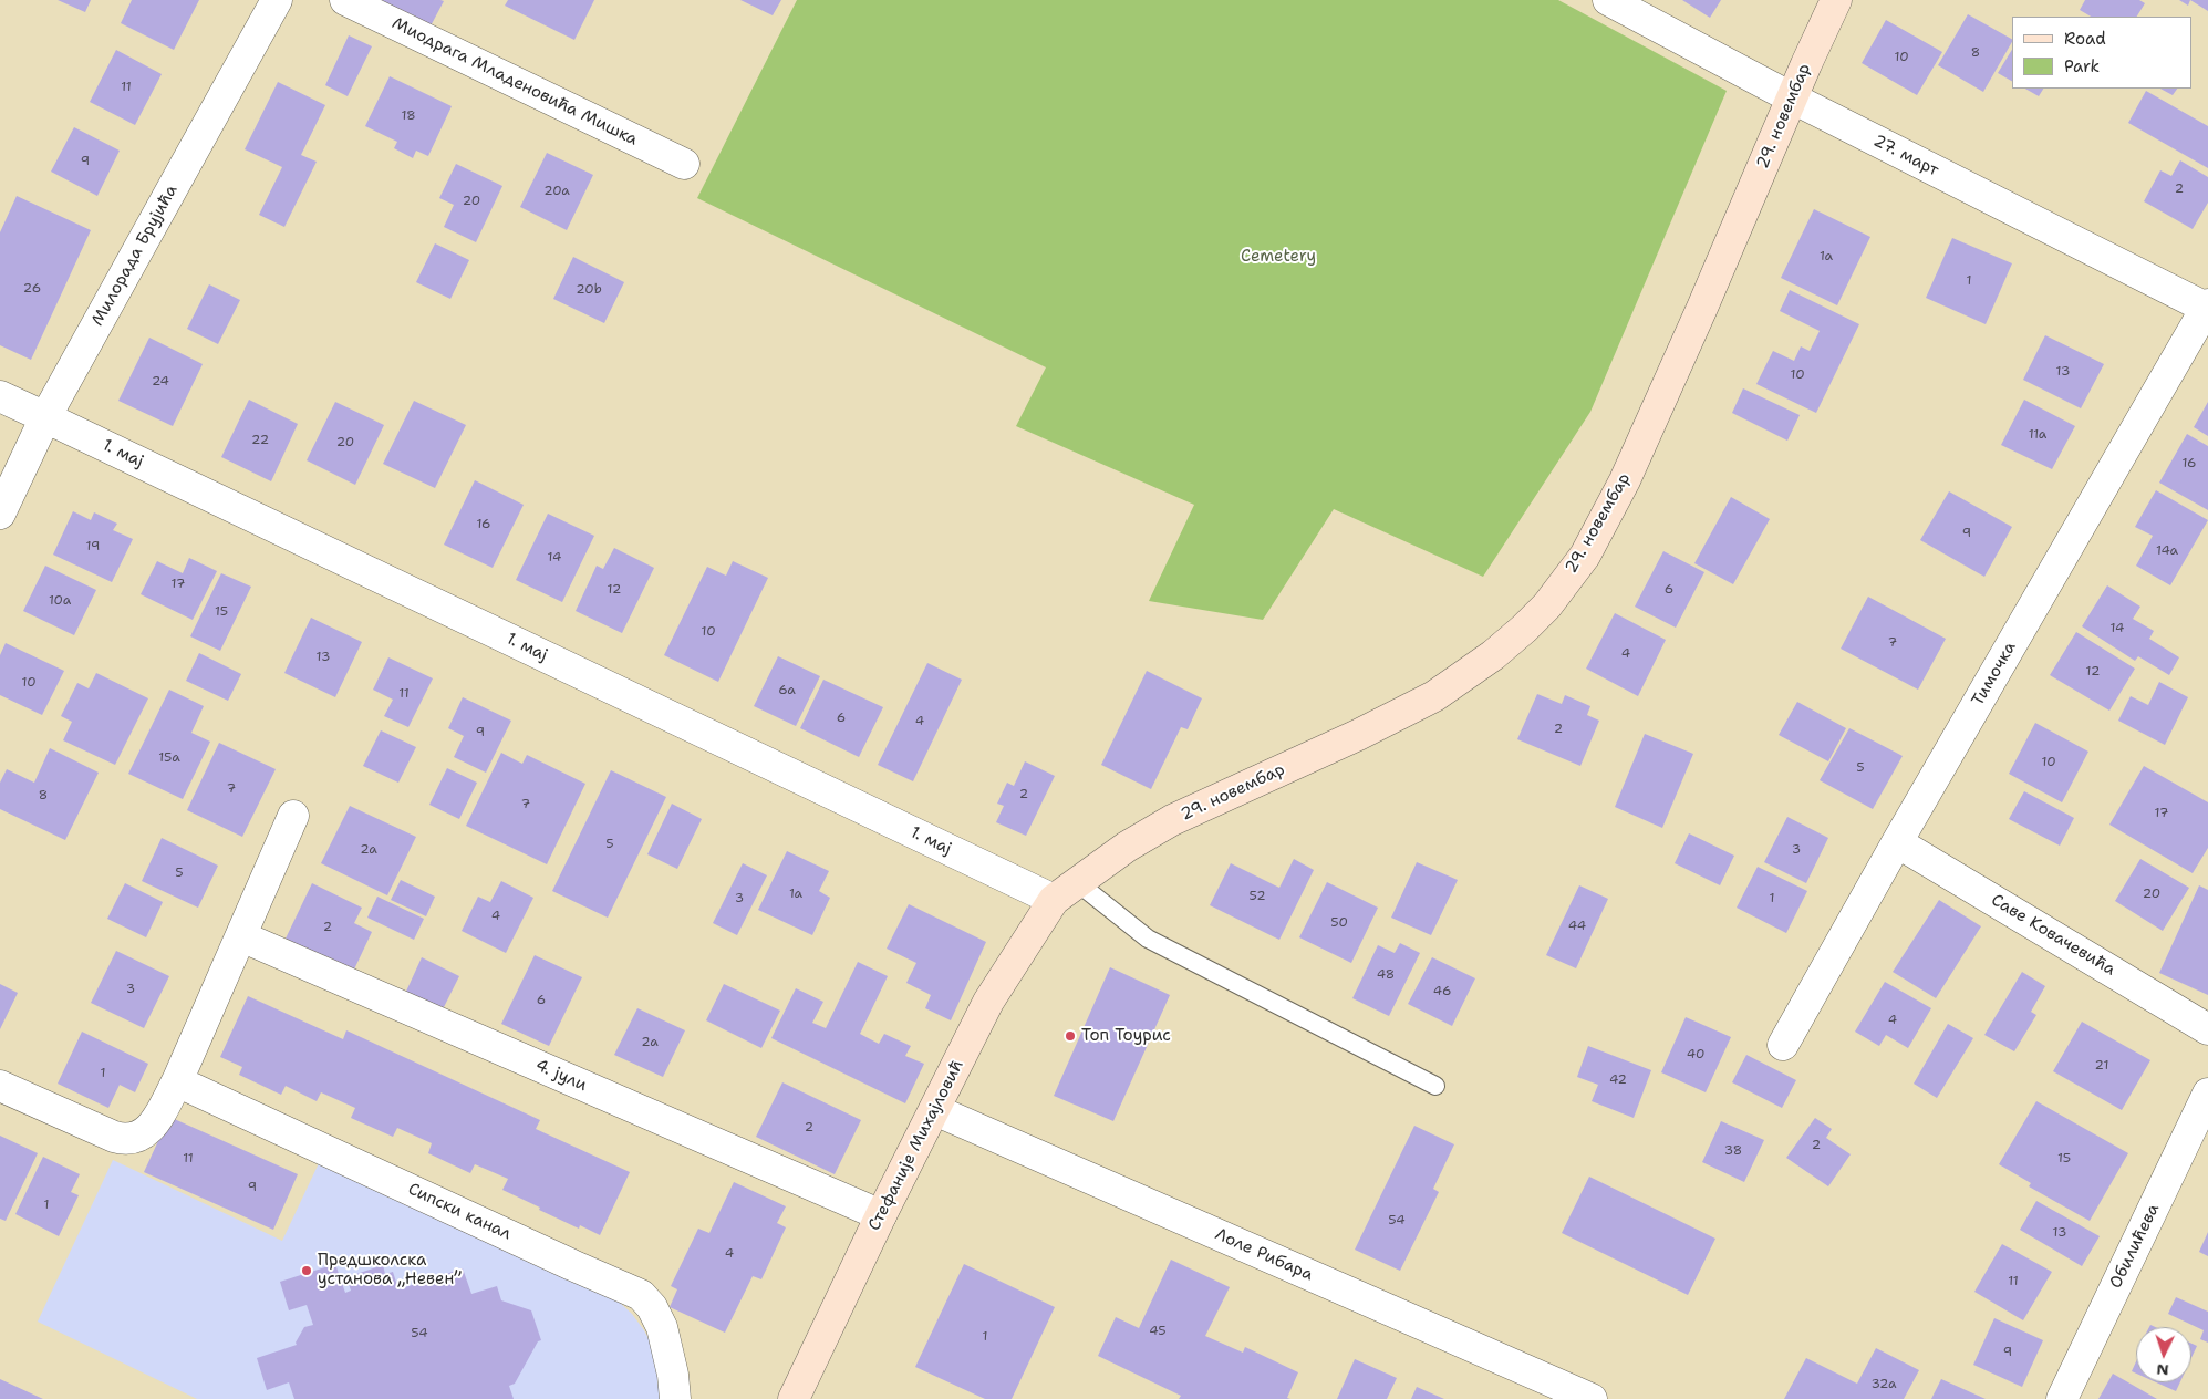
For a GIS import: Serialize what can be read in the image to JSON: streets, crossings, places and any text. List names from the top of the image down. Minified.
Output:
{"streets":{"main road":["29. новембар","Стефаније Михајловић"],"street":["Миодрага Младеновића Мишка","27. март","Милорада Брујића","1. мај","Тимочка","Саве Ковачевића","4. јули","Сипски канал","Обилићева","Лоле Рибара"]},"crossings":[["29. новембар","27. март"],["29. новембар","1. мај"],["29. новембар","Стефаније Михајловић"],["27. март","Тимочка"],["Милорада Брујића","1. мај"],["1. мај","Стефаније Михајловић"],["Тимочка","Саве Ковачевића"],["4. јули","Стефаније Михајловић"],["Стефаније Михајловић","Лоле Рибара"]],"parks":["Cemetery"],"places":["Топ Тоурис","Предшколска установа „Невен”"],"house_numbers":["8","10","11","18","9","2","20a","20","1a","1","26","20b","13","10","24","11a","22","20","16","16","9","19","14a","14","17","12","6","10a","15","14","10","7","4","13","12","10","6a","11","6","4","2","9","15a","10","5","7","2","8","7","17","5","2a","3","5","1a","20","52","3","1","4","50","44","2","48","3","46","6","4","2a","40","21","1","42","2","2","38","11","15","9","1","54","13","4","11","45","54","1","9","32a"],"legend":["Road","Park"],"north":"bottom"}
